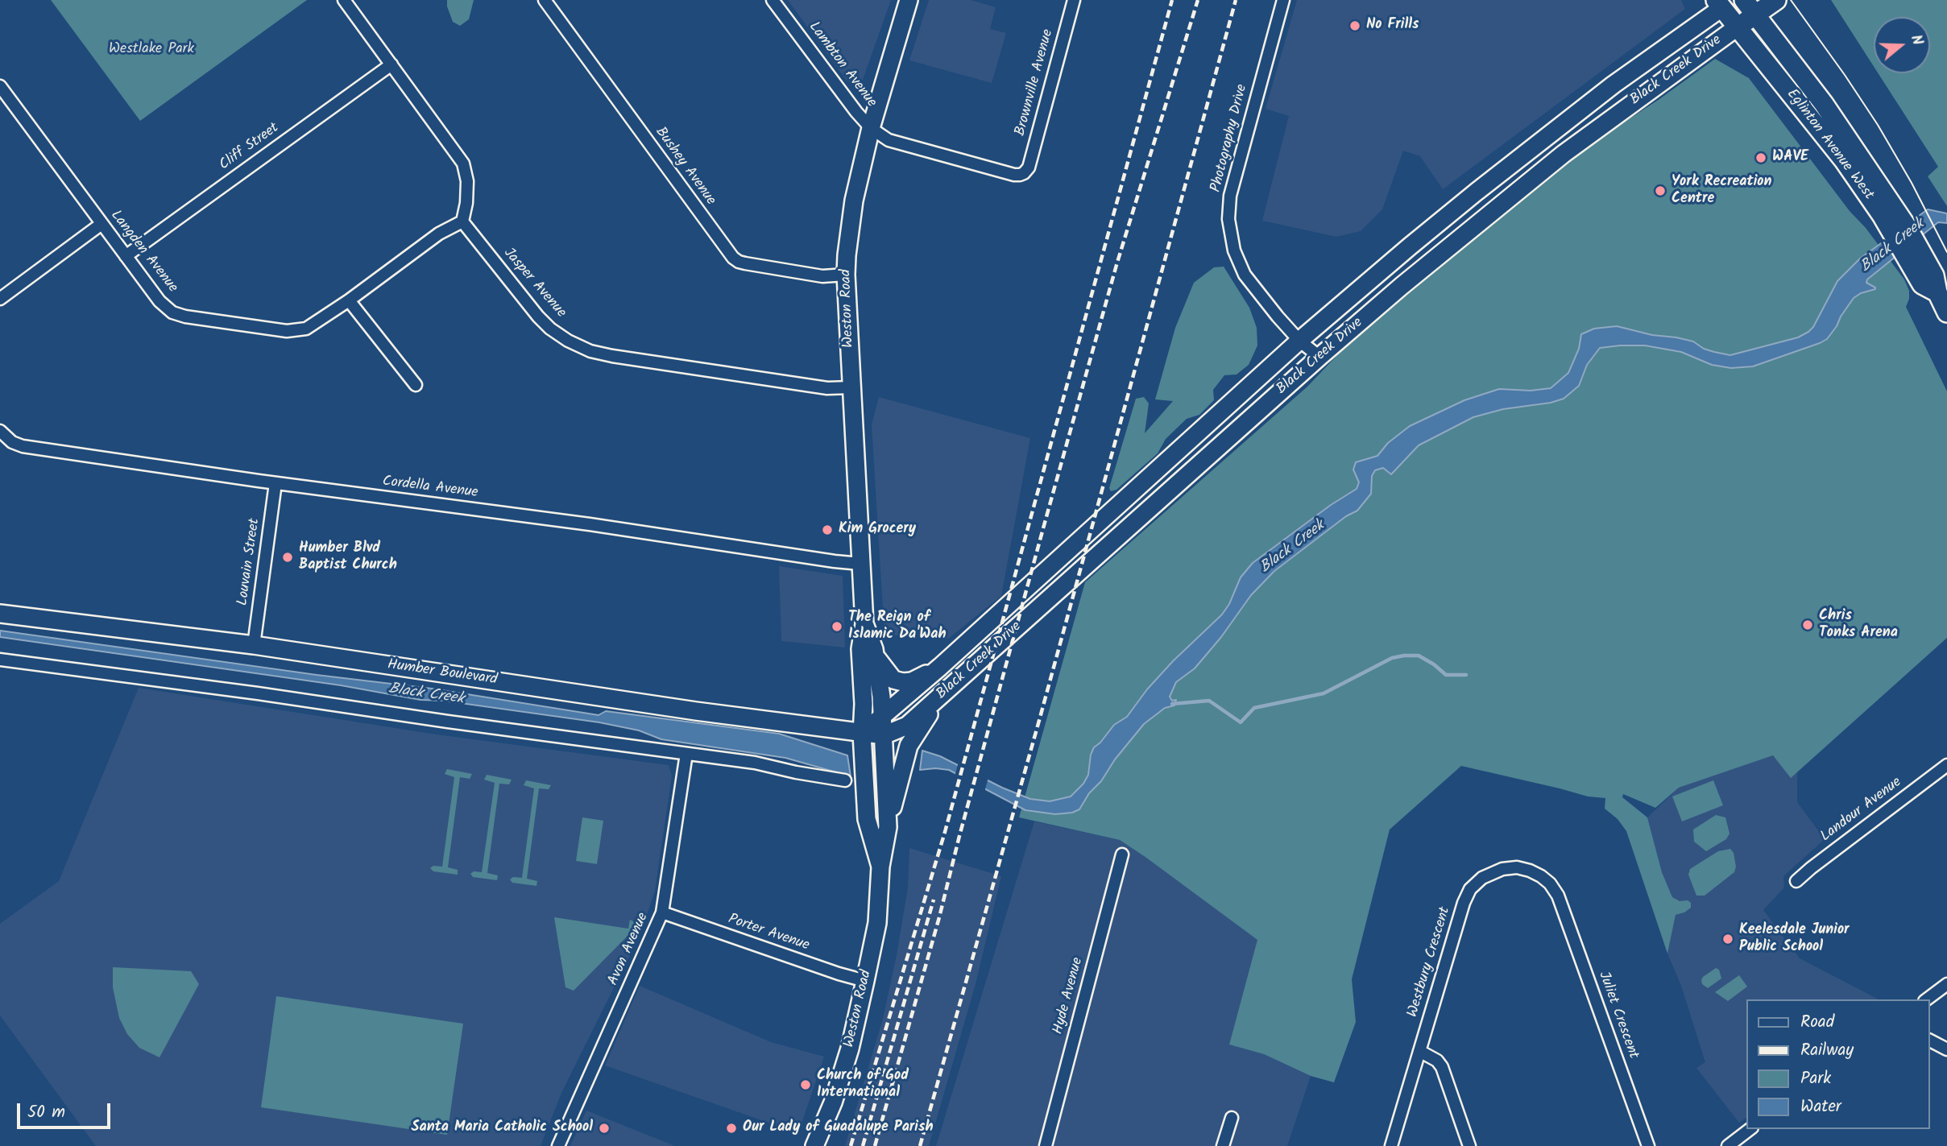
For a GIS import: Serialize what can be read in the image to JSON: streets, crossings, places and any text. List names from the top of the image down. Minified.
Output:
{"streets":{"main road":["Black Creek Drive","Eglinton Avenue West","Weston Road","Humber Boulevard"],"street":["Lambton Avenue","Brownville Avenue","Photography Drive","Cliff Street","Bushey Avenue","Langden Avenue","Jasper Avenue","Cordella Avenue","Louvain Street","Landour Avenue","Porter Avenue","Avon Avenue","Westbury Crescent","Hyde Avenue","Juliet Crescent"]},"crossings":[["Lambton Avenue","Brownville Avenue"],["Lambton Avenue","Weston Road"],["Black Creek Drive","Photography Drive"],["Black Creek Drive","Eglinton Avenue West"],["Black Creek Drive","Weston Road"],["Black Creek Drive","Humber Boulevard"],["Cliff Street","Langden Avenue"],["Bushey Avenue","Weston Road"],["Langden Avenue","Jasper Avenue"],["Jasper Avenue","Weston Road"],["Weston Road","Cordella Avenue"],["Weston Road","Humber Boulevard"],["Weston Road","Porter Avenue"],["Cordella Avenue","Louvain Street"],["Louvain Street","Humber Boulevard"],["Porter Avenue","Avon Avenue"],["Westbury Crescent","Juliet Crescent"]],"water":["Black Creek"],"parks":["Westlake Park"],"places":["No Frills","WAVE","York Recreation Centre","Kim Grocery","Humber Blvd Baptist Church","Chris Tonks Arena","The Reign of Islamic Da'Wah","Keelesdale Junior Public School","Church of God International","Santa Maria Catholic School","Our Lady of Guadalupe Parish"],"legend":["Road","Railway","Park","Water"],"scale_bar":"50 m","north":"right"}
